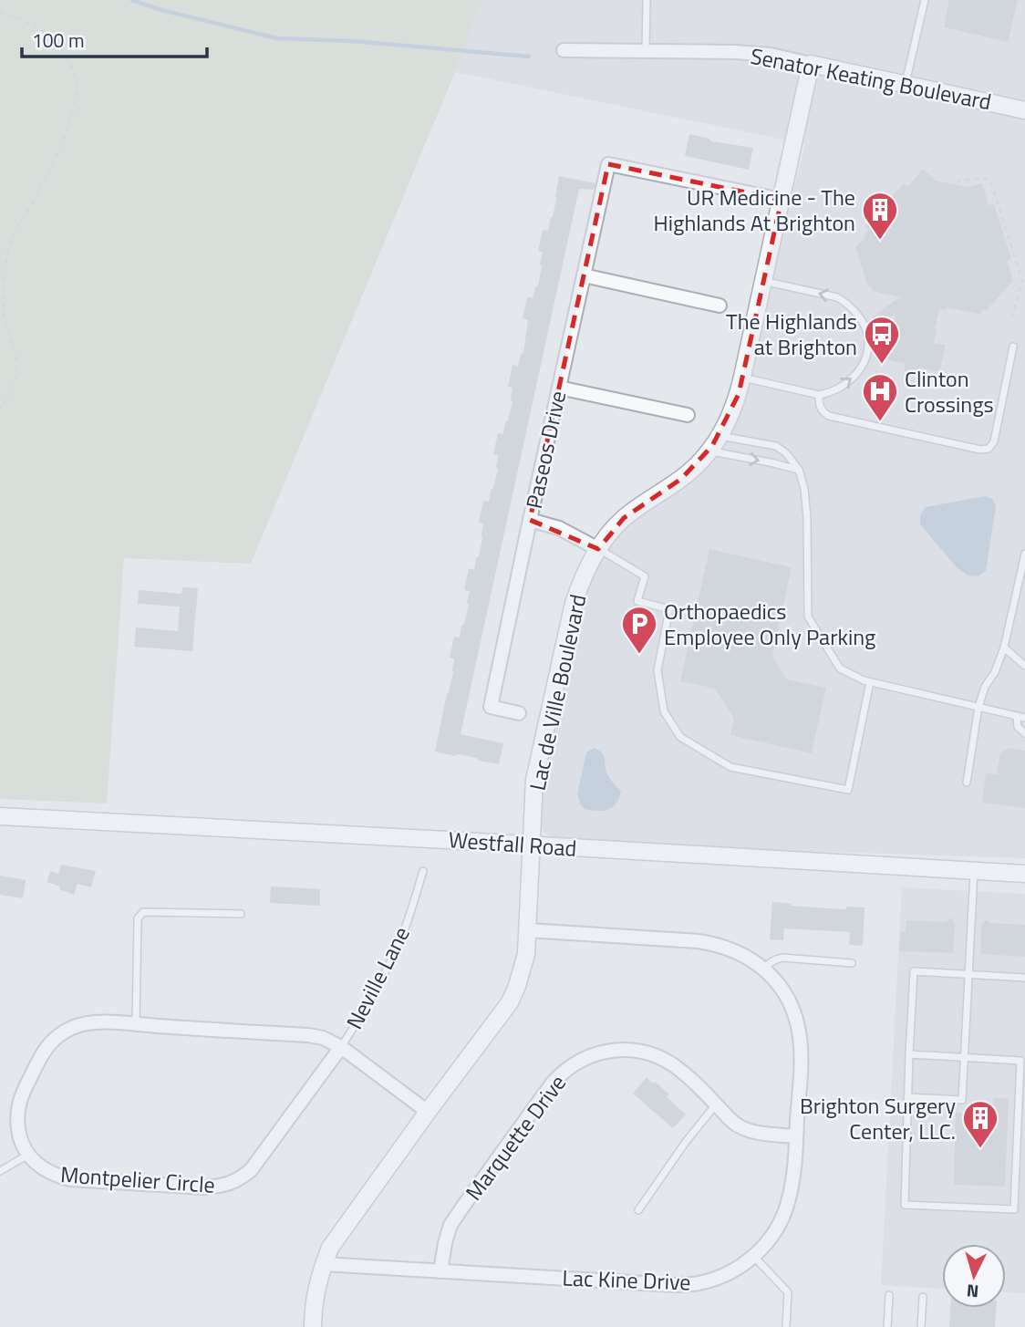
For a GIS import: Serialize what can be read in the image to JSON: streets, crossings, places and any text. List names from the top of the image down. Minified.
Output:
{"streets":{"street":["Senator Keating Boulevard","Paseos Drive","Lac de Ville Boulevard","Westfall Road","Marquette Drive","Montpelier Circle","Lac Kine Drive"],"lane":["Neville Lane"]},"crossings":[["Senator Keating Boulevard","Lac de Ville Boulevard"],["Paseos Drive","Lac de Ville Boulevard"],["Lac de Ville Boulevard","Westfall Road"],["Lac de Ville Boulevard","Montpelier Circle"],["Lac de Ville Boulevard","Lac Kine Drive"],["Neville Lane","Montpelier Circle"],["Marquette Drive","Lac Kine Drive"]],"places":{"building":["UR Medicine - The Highlands At Brighton","Brighton Surgery Center, LLC."],"bus stop":["The Highlands at Brighton"],"hospital":["Clinton Crossings"],"parking":["Orthopaedics Employee Only Parking"]},"scale_bar":"100 m","north":"bottom"}
